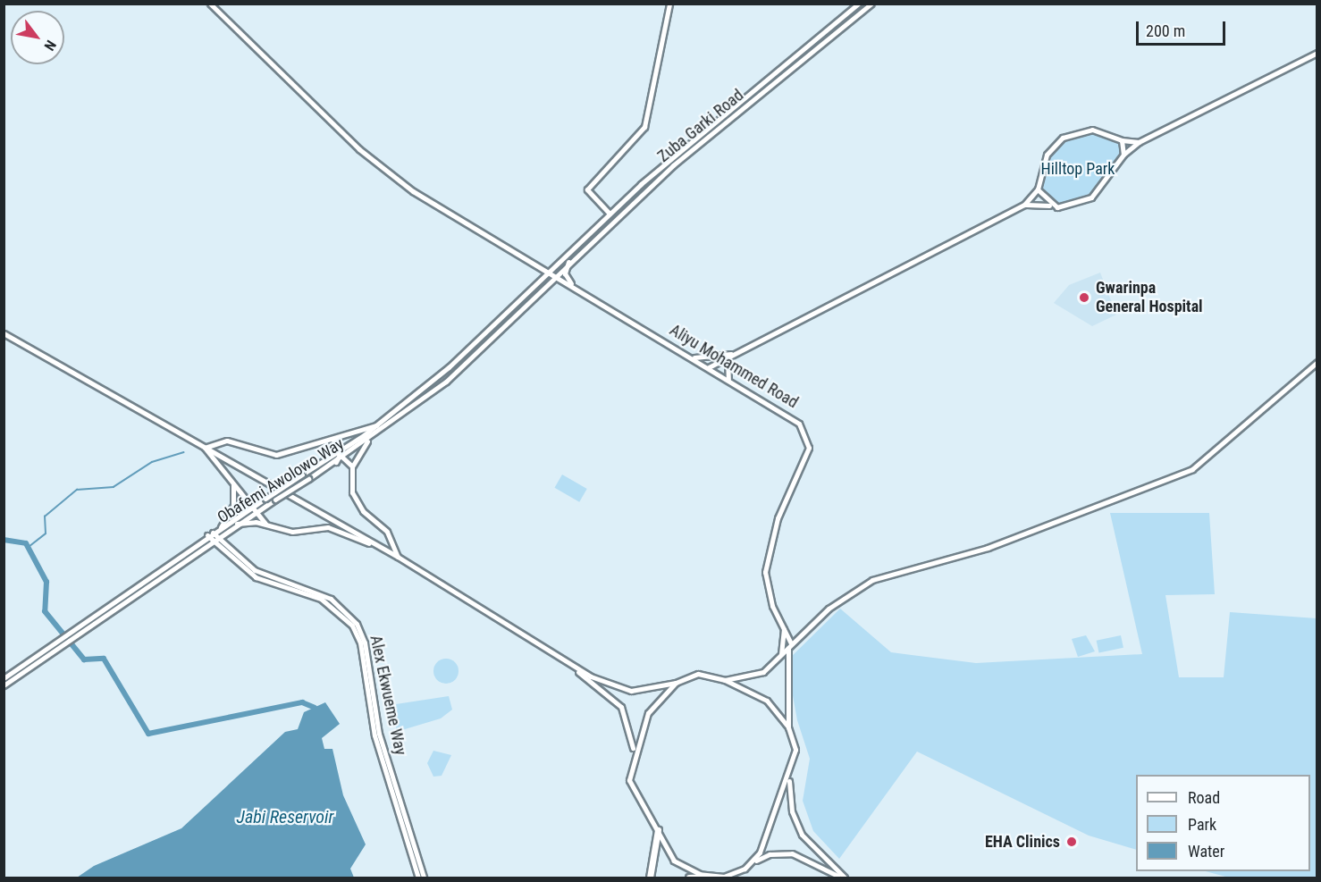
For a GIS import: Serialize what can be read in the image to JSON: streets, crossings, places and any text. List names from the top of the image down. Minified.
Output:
{"streets":{"main road":["Zuba Garki Road","Aliyu Mohammed Road","Obafemi Awolowo Way","Alex Ekwueme Way"]},"crossings":[["Zuba Garki Road","Aliyu Mohammed Road"],["Zuba Garki Road","Obafemi Awolowo Way"],["Aliyu Mohammed Road","Obafemi Awolowo Way"],["Obafemi Awolowo Way","Alex Ekwueme Way"]],"water":["Jabi Reservoir"],"parks":["Hilltop Park"],"places":["Gwarinpa General Hospital","EHA Clinics"],"legend":["Road","Park","Water"],"scale_bar":"200 m","north":"bottom right"}
